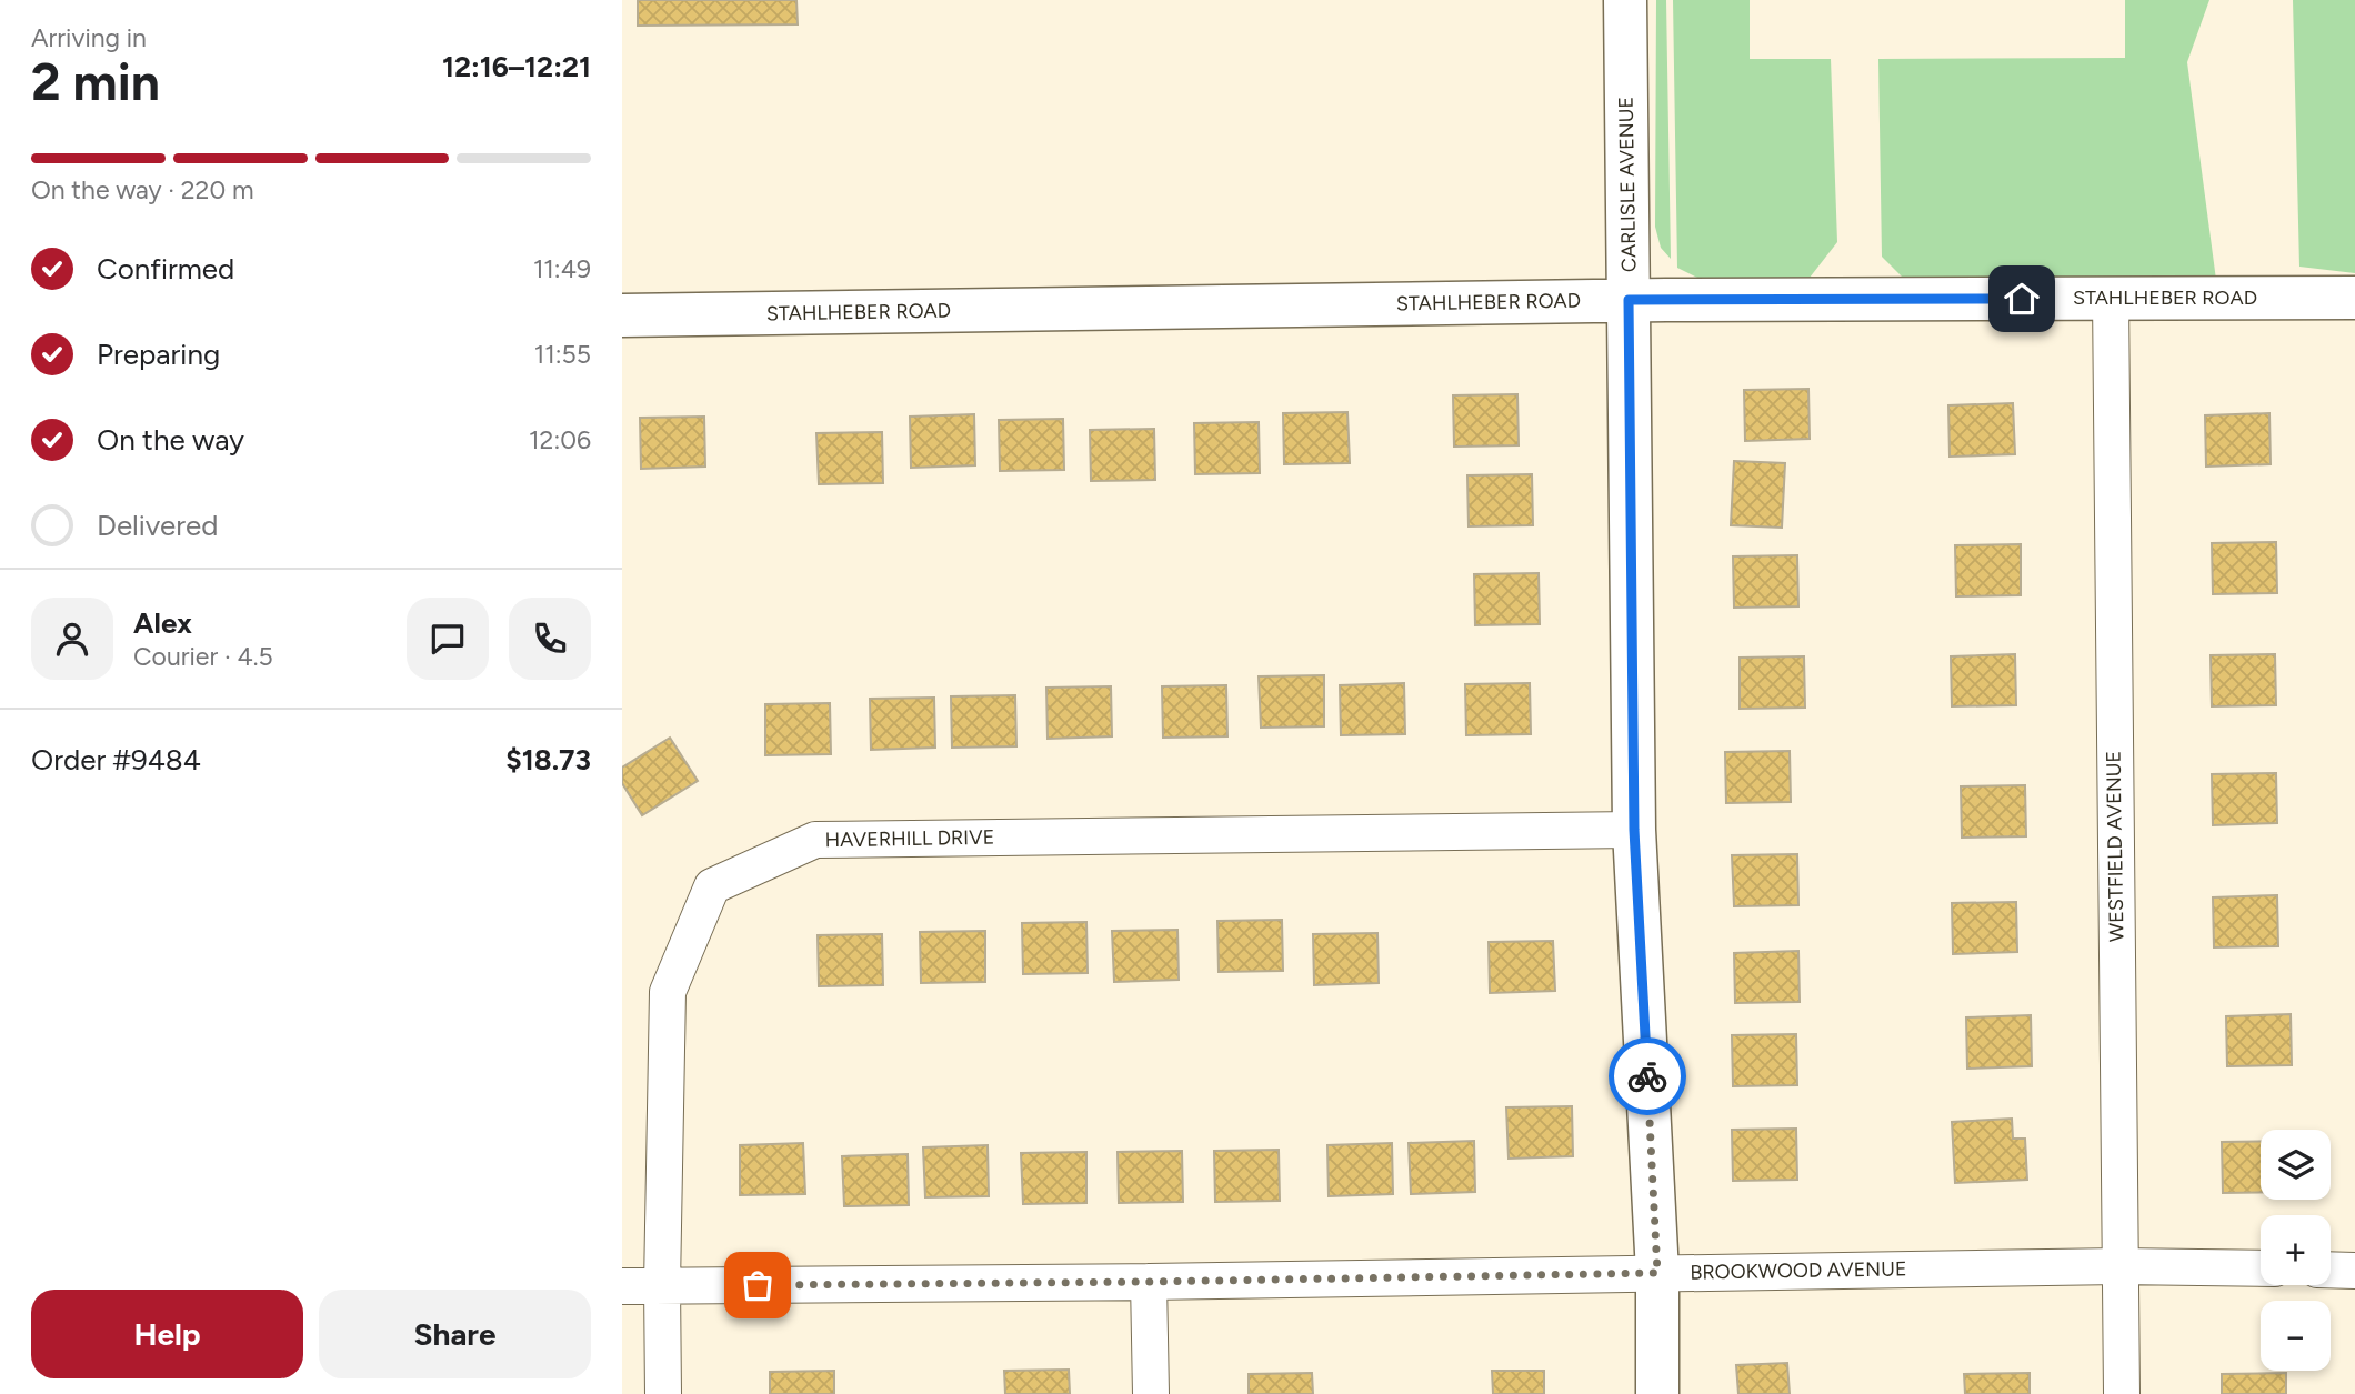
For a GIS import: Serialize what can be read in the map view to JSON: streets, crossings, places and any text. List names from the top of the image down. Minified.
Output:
{"streets":{"street":["CARLISLE AVENUE","STAHLHEBER ROAD","HAVERHILL DRIVE","WESTFIELD AVENUE","BROOKWOOD AVENUE"]},"crossings":[["CARLISLE AVENUE","STAHLHEBER ROAD"],["CARLISLE AVENUE","HAVERHILL DRIVE"],["CARLISLE AVENUE","BROOKWOOD AVENUE"],["STAHLHEBER ROAD","WESTFIELD AVENUE"],["HAVERHILL DRIVE","BROOKWOOD AVENUE"],["WESTFIELD AVENUE","BROOKWOOD AVENUE"]],"page":{"heading":["2 min","Arriving in","12:16–12:21"],"panel":["Alex","Courier · 4.5","Order #9484","$18.73"],"bar":"On the way · 220 m","list":[["Confirmed","11:49"],["Preparing","11:55"],["On the way","12:06"],"Delivered"],"map_buttons":["+","−"],"buttons":["Help","Share"]}}
